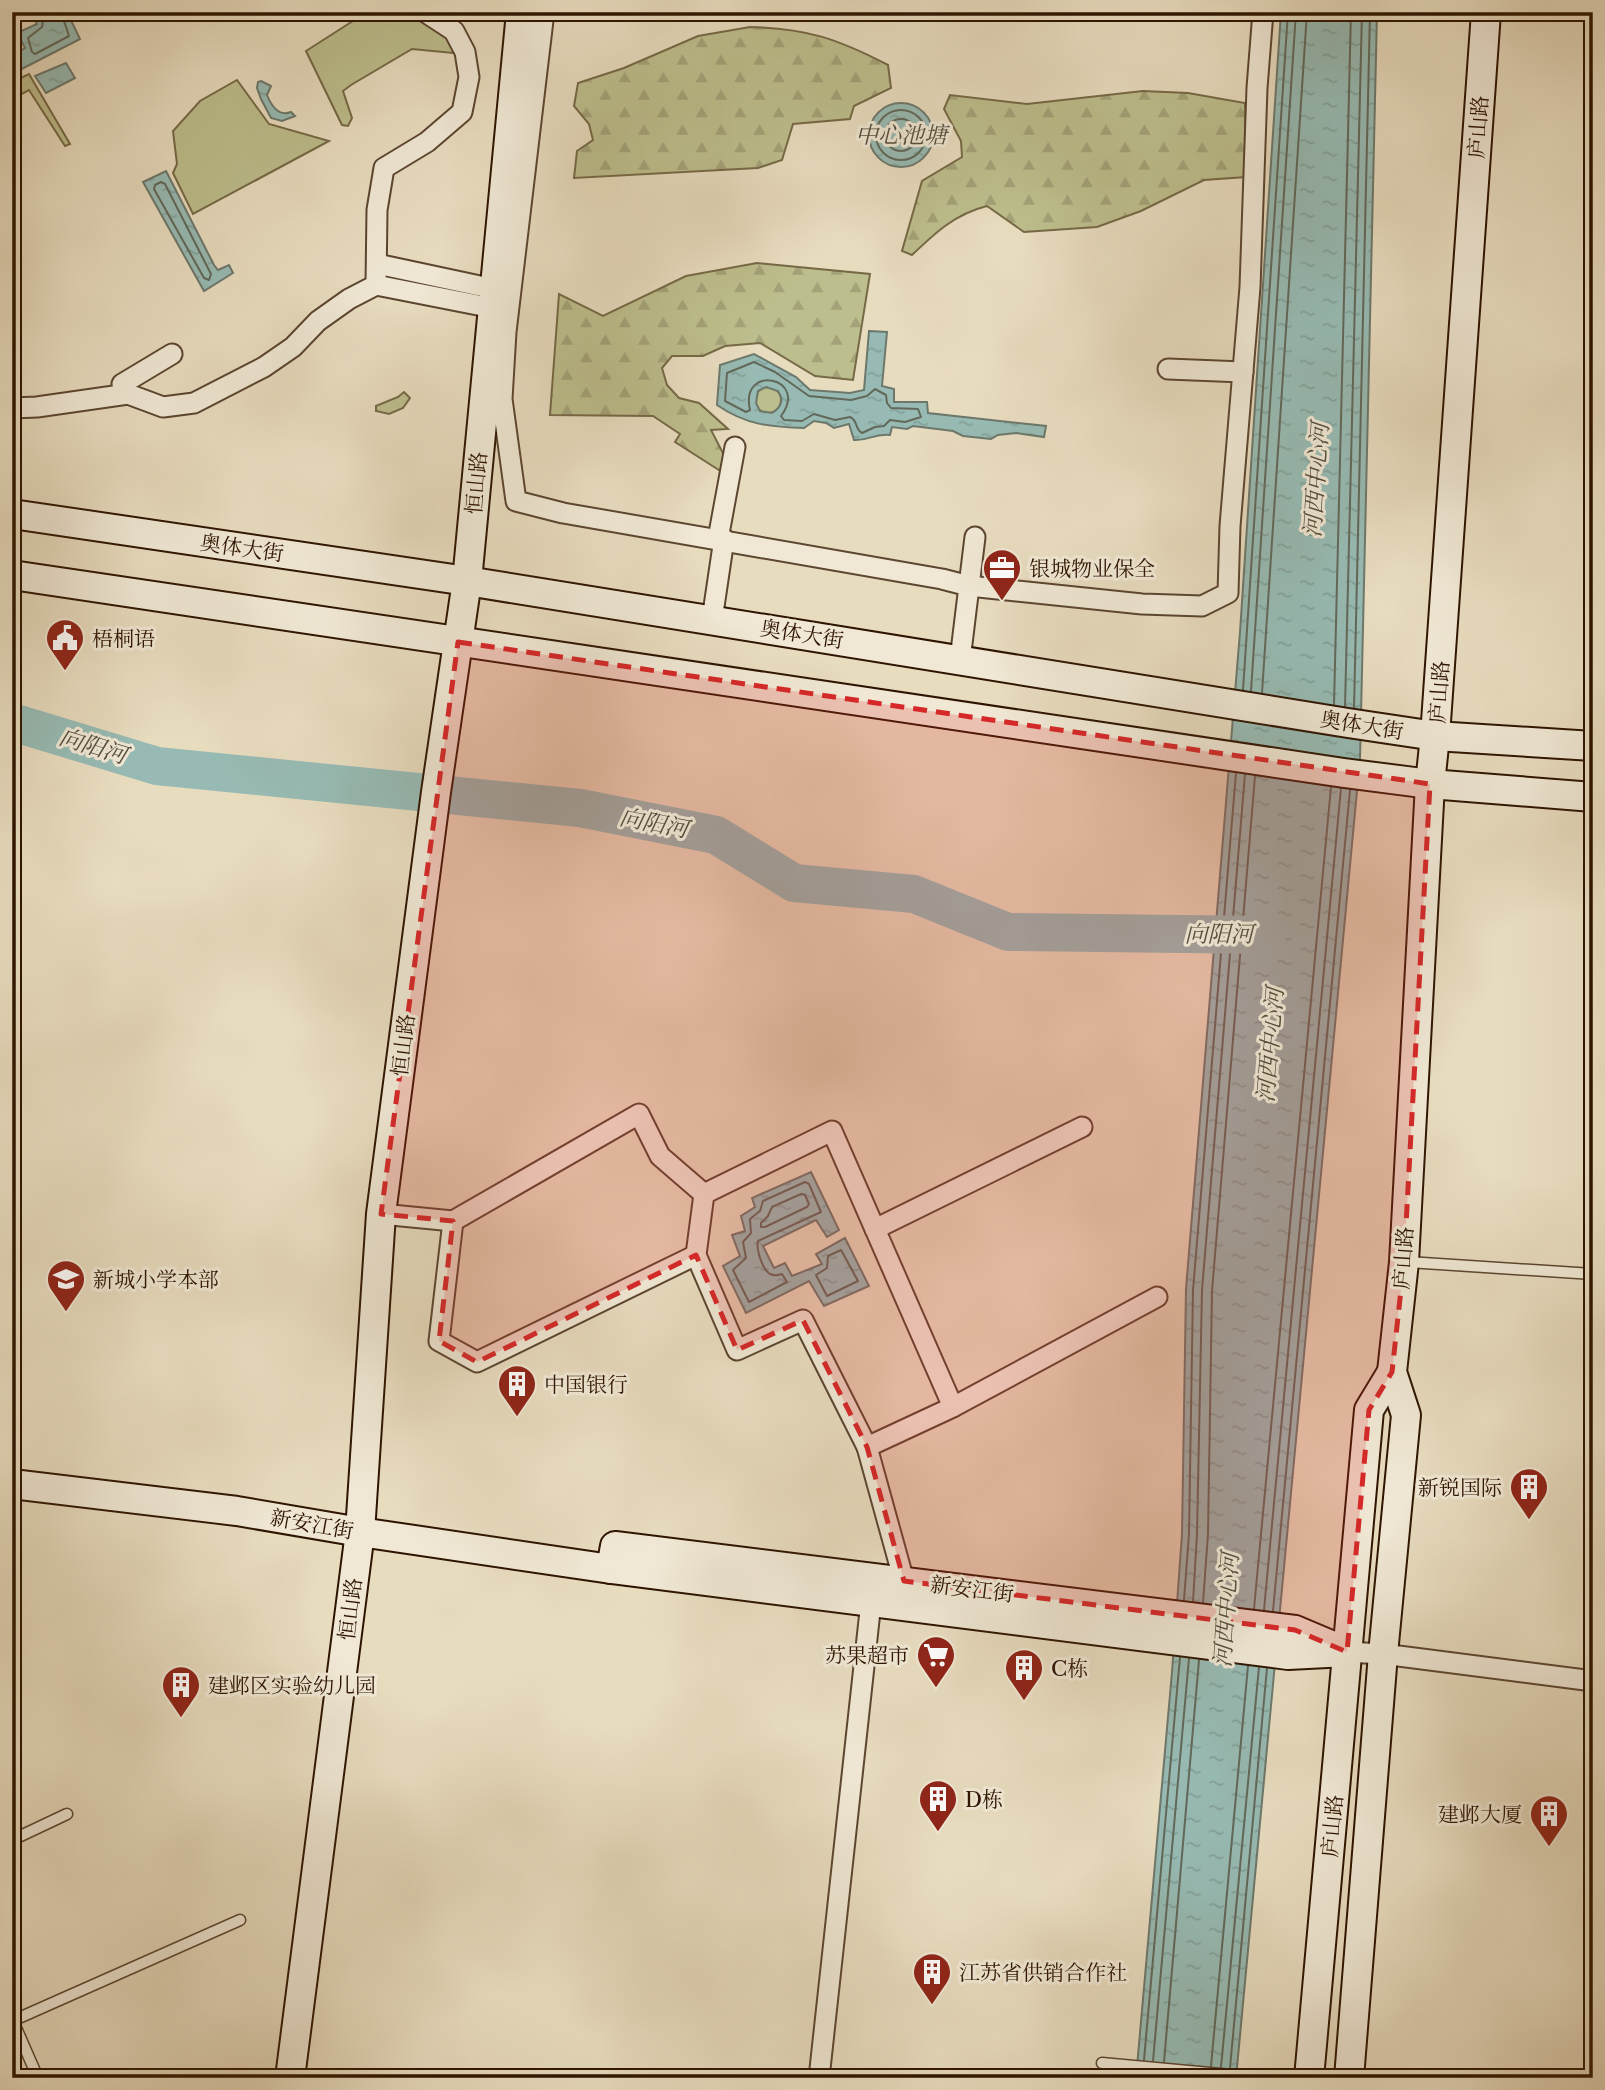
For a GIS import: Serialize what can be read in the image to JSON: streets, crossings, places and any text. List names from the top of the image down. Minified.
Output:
{"streets":{"main road":["庐山路","恒山路","奥体大街","新安江街"]},"crossings":[["庐山路","奥体大街"],["庐山路","新安江街"],["恒山路","奥体大街"],["恒山路","新安江街"]],"water":["中心池塘","河西中心河","向阳河"],"places":{"office":["银城物业保全"],"public building":["梧桐语"],"school or university":["新城小学本部"],"building":["中国银行","新锐国际","C栋","建邺区实验幼儿园","D栋","建邺大厦","江苏省供销合作社"],"supermarket":["苏果超市"]}}
